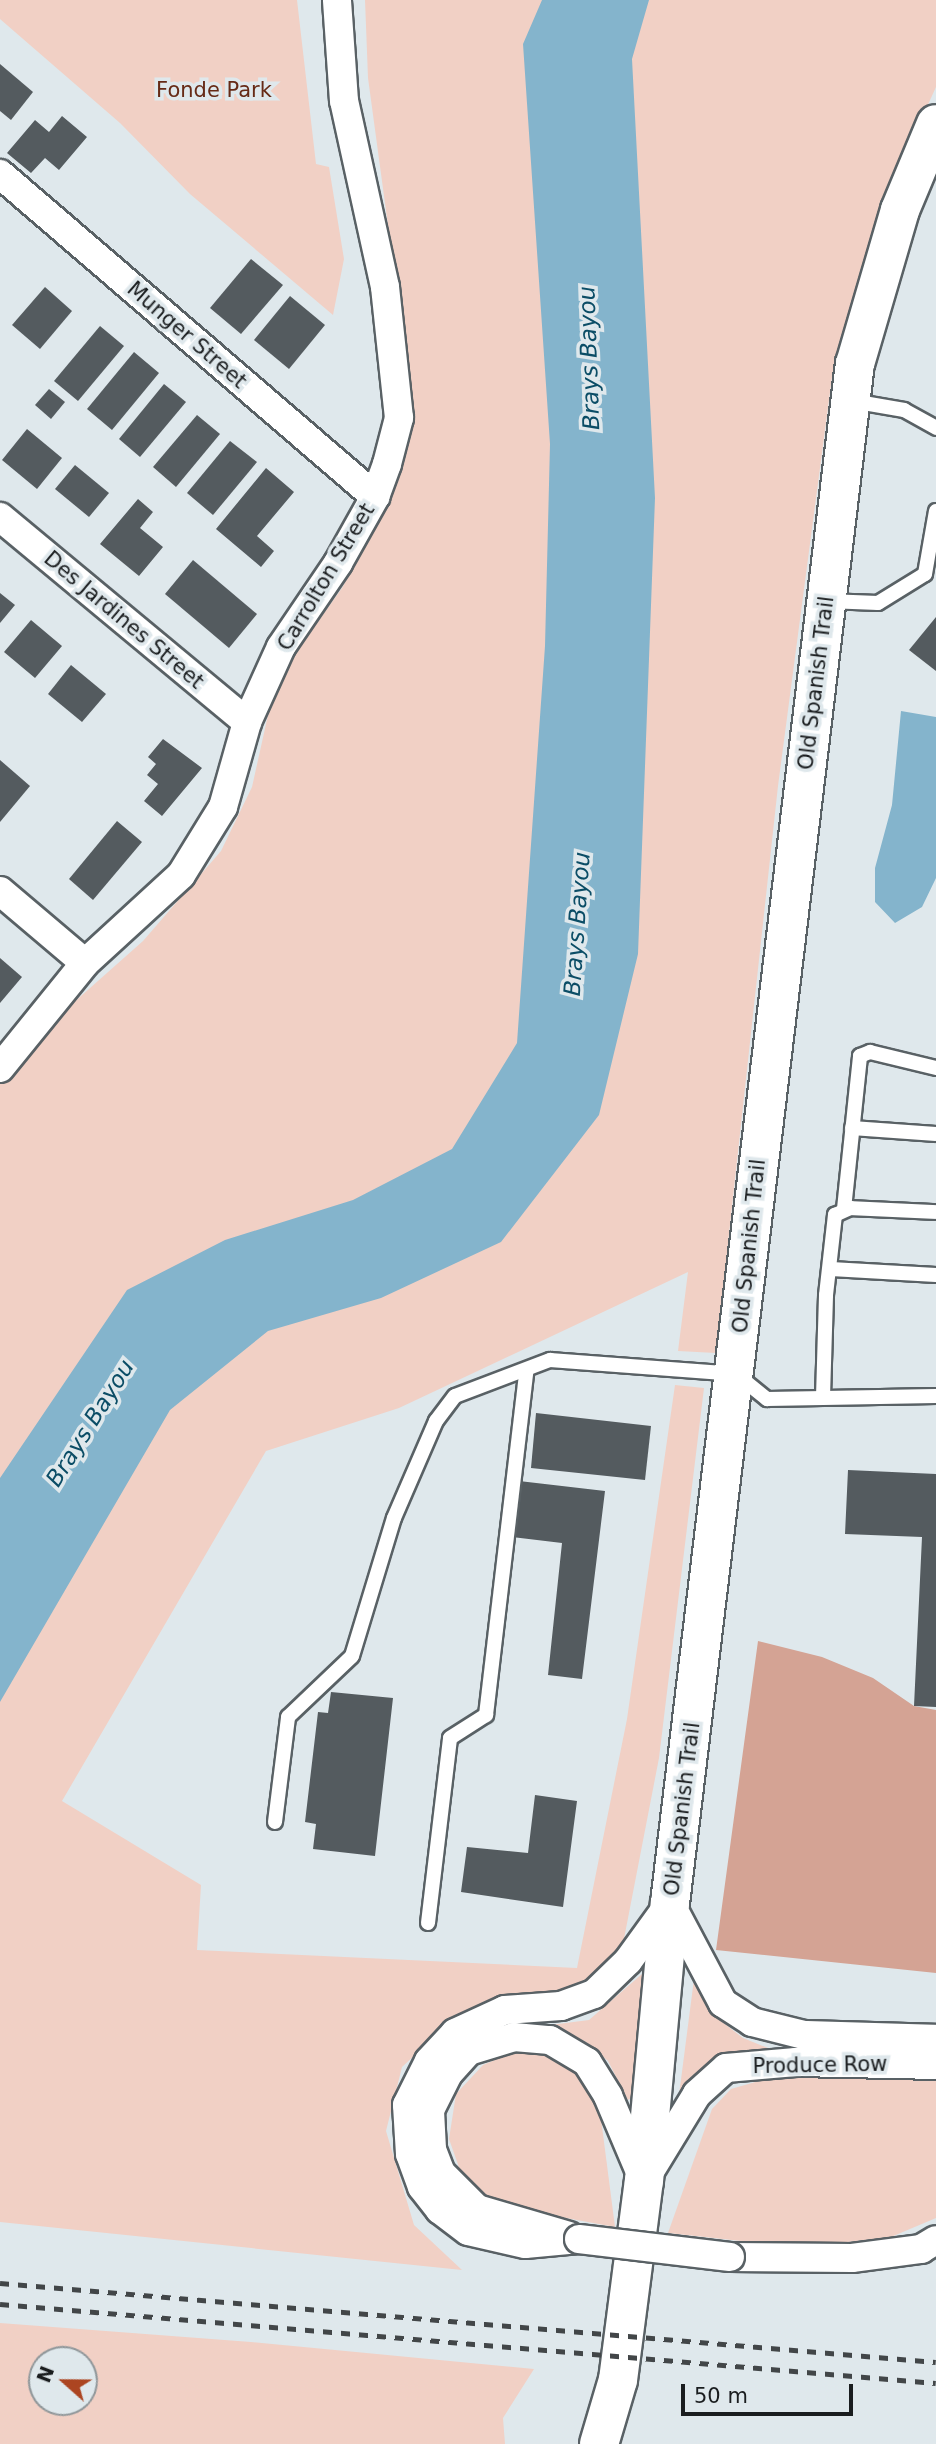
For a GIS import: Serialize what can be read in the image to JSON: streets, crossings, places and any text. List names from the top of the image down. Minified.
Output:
{"streets":{"main road":["Old Spanish Trail"],"street":["Munger Street","Carrolton Street","Des Jardines Street","Produce Row"]},"crossings":[["Munger Street","Carrolton Street"],["Carrolton Street","Des Jardines Street"],["Old Spanish Trail","Produce Row"]],"water":["Brays Bayou"],"parks":["Fonde Park"],"scale_bar":"50 m","north":"left"}
